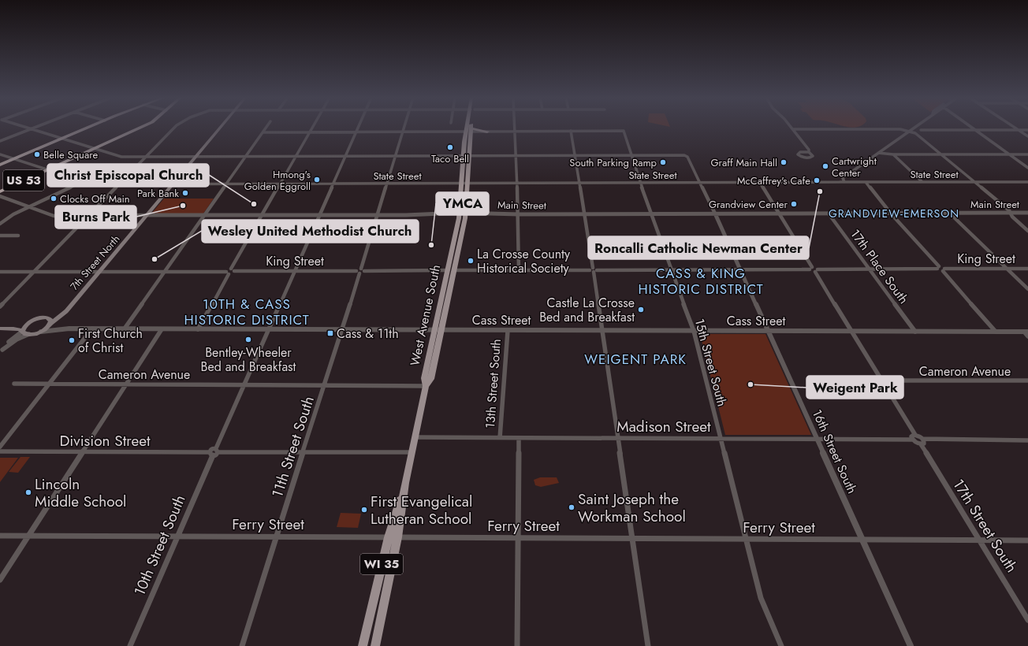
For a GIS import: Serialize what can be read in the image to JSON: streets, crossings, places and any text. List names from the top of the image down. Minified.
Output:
{"streets":{"highway":["US 53"],"main road":["7th Street North","West Avenue South","WI 35"],"street":["State Street","Main Street","King Street","17th Place South","Cass Street","15th Street South","Cameron Avenue","13th Street South","Madison Street","Division Street","11th Street South","16th Street South","Ferry Street","17th Street South","10th Street South"]},"crossings":[["State Street","US 53"],["State Street","7th Street North"],["State Street","15th Street South"],["State Street","11th Street South"],["State Street","WI 35"],["Main Street","17th Place South"],["Main Street","West Avenue South"],["Main Street","15th Street South"],["Main Street","11th Street South"],["Main Street","16th Street South"],["Main Street","WI 35"],["King Street","West Avenue South"],["King Street","15th Street South"],["King Street","11th Street South"],["King Street","16th Street South"],["7th Street North","Cass Street"],["17th Place South","Cass Street"],["West Avenue South","Cass Street"],["West Avenue South","Cameron Avenue"],["West Avenue South","Madison Street"],["West Avenue South","Ferry Street"],["West Avenue South","WI 35"],["Cass Street","15th Street South"],["Cass Street","13th Street South"],["Cass Street","11th Street South"],["Cass Street","16th Street South"],["15th Street South","Madison Street"],["15th Street South","Ferry Street"],["Cameron Avenue","11th Street South"],["13th Street South","Madison Street"],["Madison Street","16th Street South"],["Division Street","10th Street South"],["11th Street South","Ferry Street"],["16th Street South","Ferry Street"],["Ferry Street","17th Street South"],["Ferry Street","10th Street South"]],"districts":["GRANDVIEW-EMERSON","CASS & KING HISTORIC DISTRICT","10TH & CASS HISTORIC DISTRICT","WEIGENT PARK"],"places":{"other":["Taco Bell","Belle Square","South Parking Ramp","Graff Main Hall","Cartwright Center","Hmong's Golden Eggroll","McCaffrey's Cafe","Roncalli Catholic Newman Center","Park Bank","Clocks Off Main","Christ Episcopal Church","Grandview Center","Burns Park","YMCA","Wesley United Methodist Church","La Crosse County Historical Society","Castle La Crosse Bed and Breakfast","Bentley-Wheeler Bed and Breakfast","First Church of Christ","Weigent Park","Lincoln Middle School","Saint Joseph the Workman School","First Evangelical Lutheran School"],"transit":["Cass & 11th"]}}
